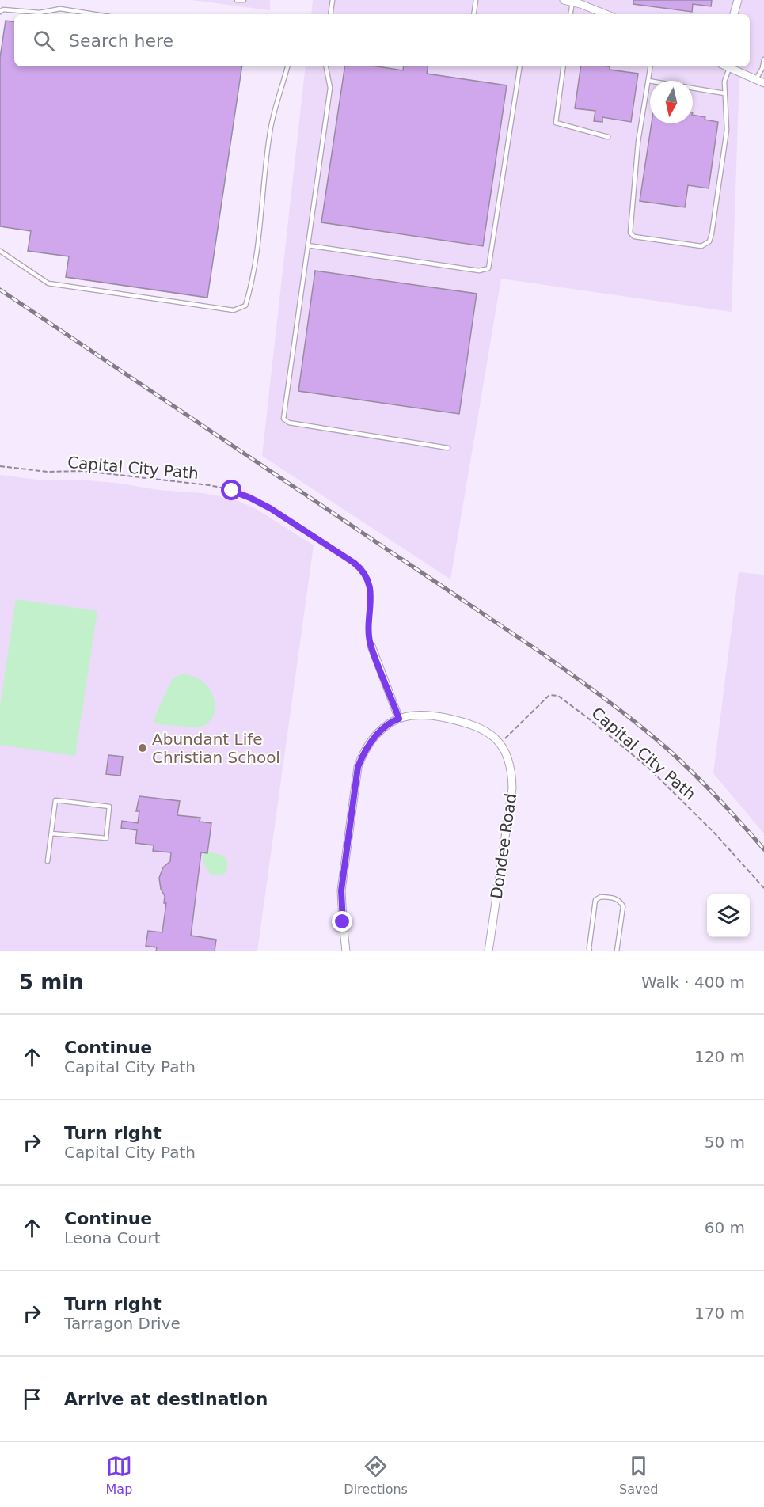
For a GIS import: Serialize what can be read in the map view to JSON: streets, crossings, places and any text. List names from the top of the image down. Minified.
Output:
{"streets":{"street":["Dondee Road"],"path":["Capital City Path"]},"crossings":[["Capital City Path","Dondee Road"]],"places":["Abundant Life Christian School"],"north":"bottom","page":{"search":"Search here","heading":["5 min","Walk · 400 m"],"list":[["Continue","Capital City Path","120 m"],["Turn right","Capital City Path","50 m"],["Continue","Leona Court","60 m"],["Turn right","Tarragon Drive","170 m"],"Arrive at destination"],"nav":["Map","Directions","Saved"]}}
